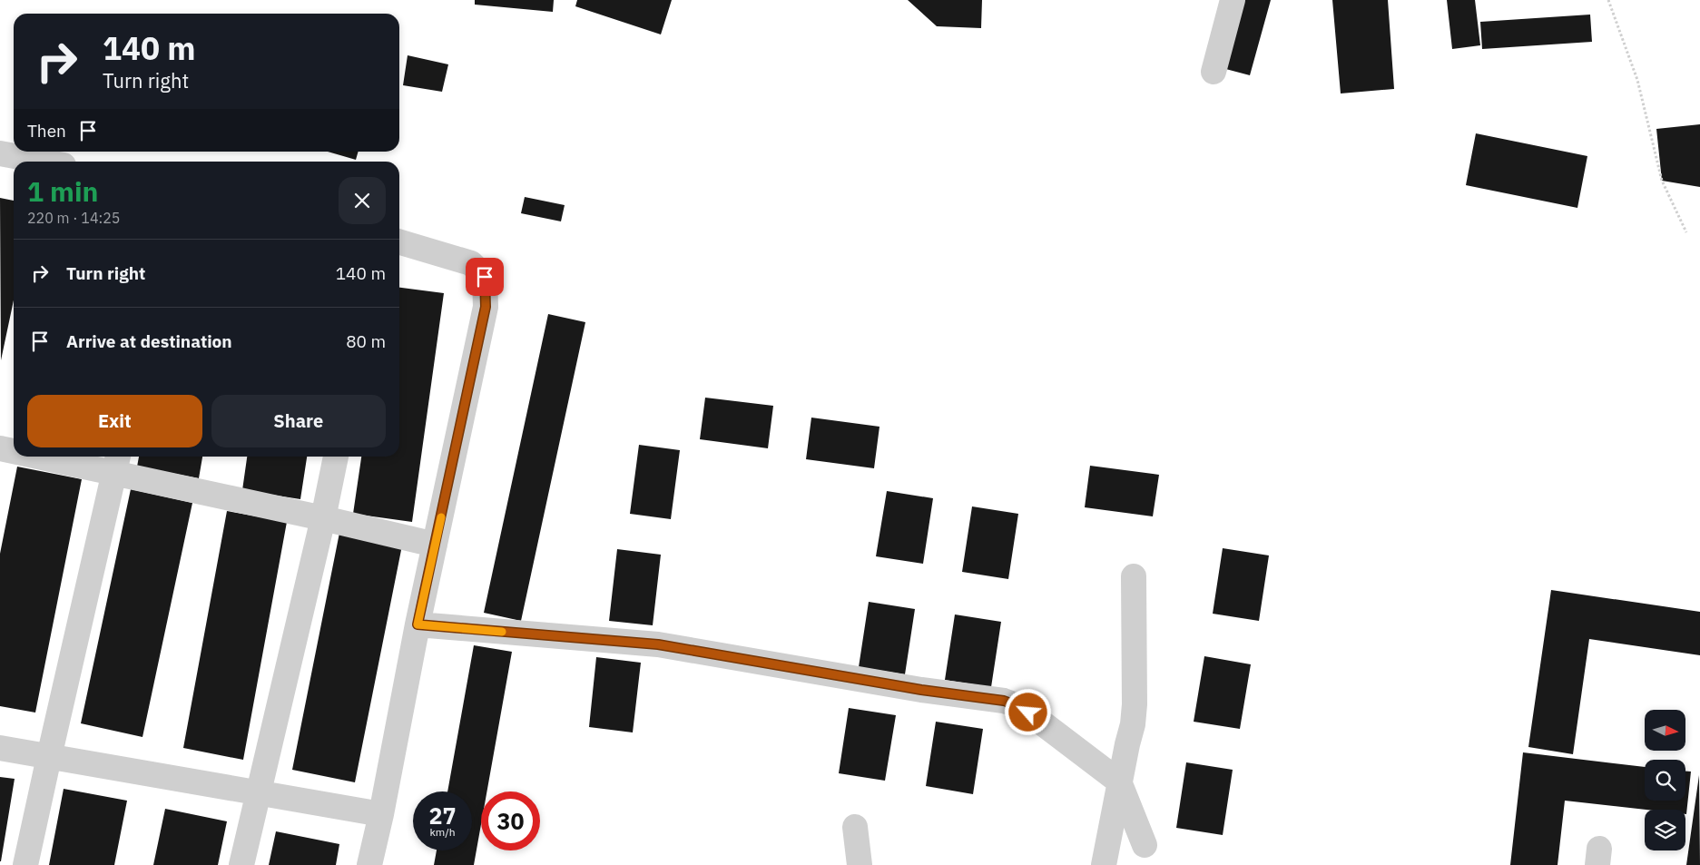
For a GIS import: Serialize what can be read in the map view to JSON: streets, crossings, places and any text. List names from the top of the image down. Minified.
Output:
{"north":"right","page":{"turn":["140 m","Turn right"],"then":"Then","heading":["1 min","220 m · 14:25"],"list":[{"name":"Turn right","value":"140 m"},{"name":"Arrive at destination","value":"80 m"}],"buttons":["Exit","Share"],"speed":"27 km/h","limit":"30"}}
